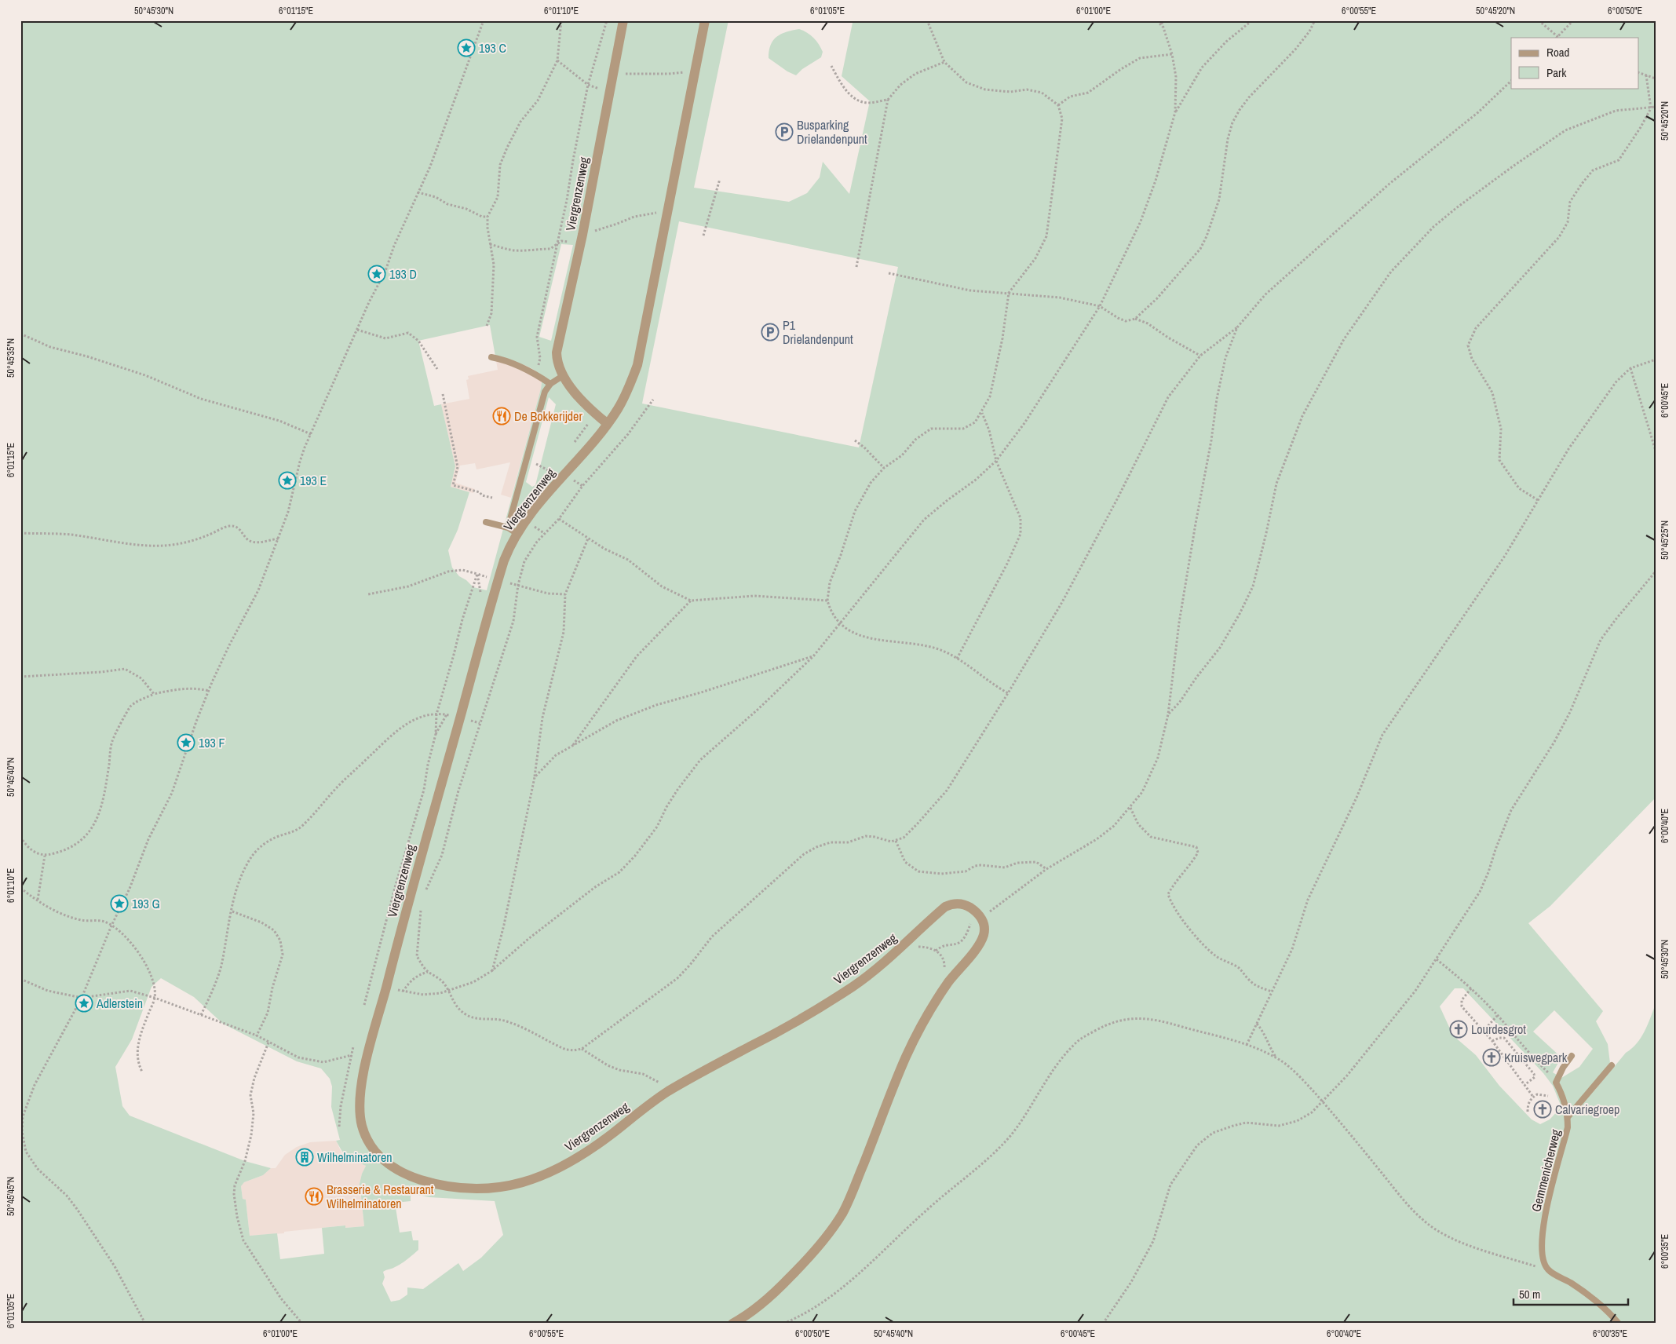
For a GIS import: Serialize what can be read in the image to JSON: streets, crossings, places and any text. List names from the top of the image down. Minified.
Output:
{"streets":{"street":["Viergrenzenweg"],"lane":["Gemmenicherweg"]},"places":{"place":["193 C","193 D","193 E","193 F","193 G","Adlerstein"],"parking":["Busparking Drielandenpunt","P1 Drielandenpunt"],"restaurant":["De Bokkerijder","Brasserie & Restaurant Wilhelminatoren"],"church":["Lourdesgrot","Kruiswegpark","Calvariegroep"],"building":["Wilhelminatoren"]},"legend":["Road","Park"],"scale_bar":"50 m","coordinates":["50°45'30\"N","6°01'15\"E","6°01'10\"E","6°01'05\"E","6°01'00\"E","6°00'55\"E","50°45'20\"N","6°00'50\"E","50°45'35\"N","6°00'45\"E","50°45'25\"N","50°45'40\"N","6°00'40\"E","50°45'45\"N","6°00'35\"E"]}
